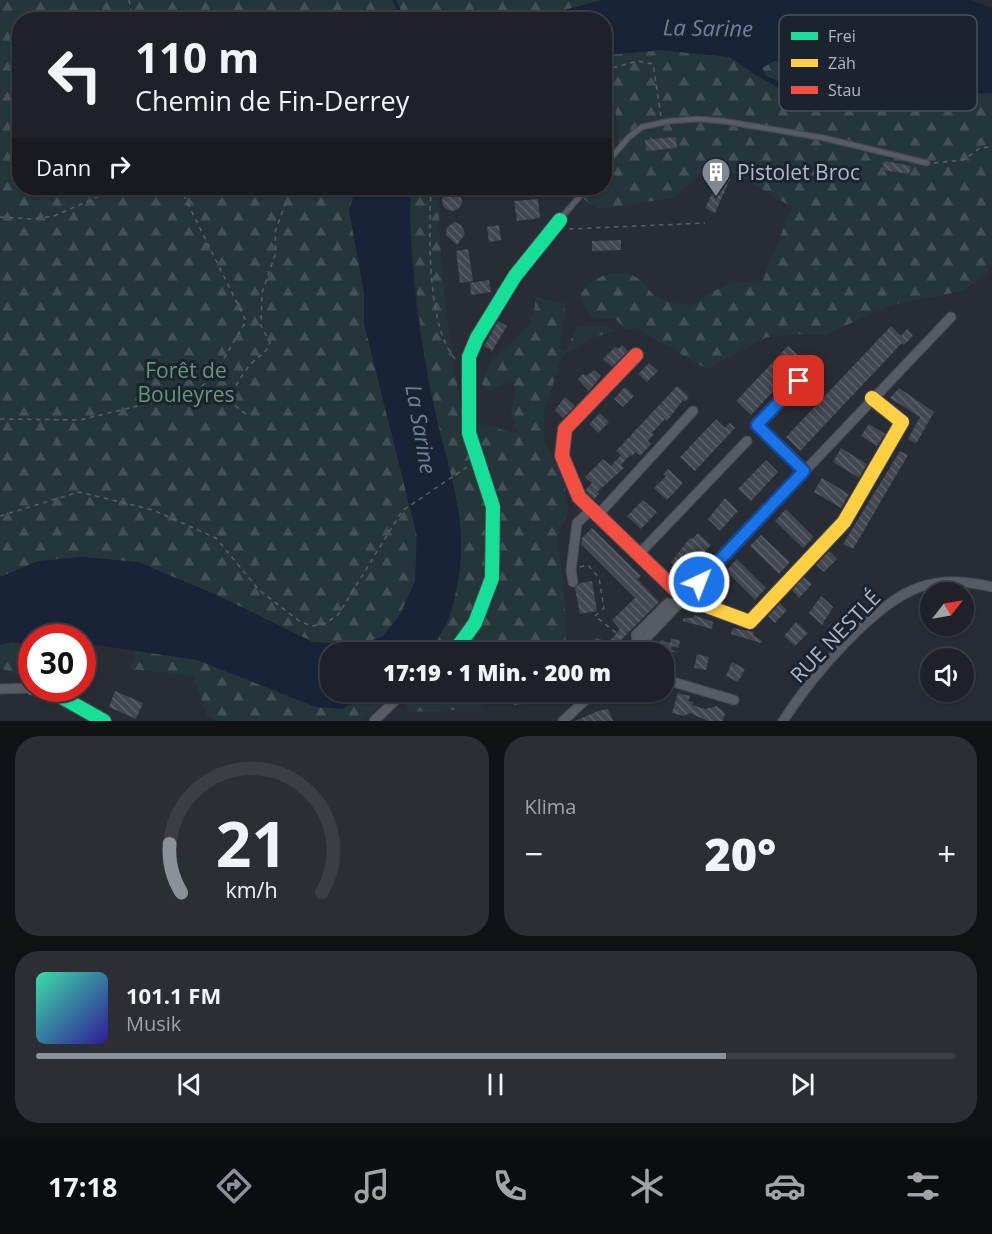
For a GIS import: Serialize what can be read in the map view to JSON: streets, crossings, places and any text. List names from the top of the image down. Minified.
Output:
{"streets":{"street":["RUE NESTLÉ"]},"water":["La Sarine"],"parks":["Forêt de Bouleyres"],"places":{"building":["Pistolet Broc"]},"legend":["Frei","Zäh","Stau"],"north":"top right","page":{"turn":["110 m","Chemin de Fin-Derrey"],"then":"Dann","limit":"30","trip":"17:19 · 1 Min. · 200 m","tile":"Klima","heat":["−","20°","+"],"song":["101.1 FM","Musik"],"tabs":"17:18","gauge":["21","km/h"]}}
